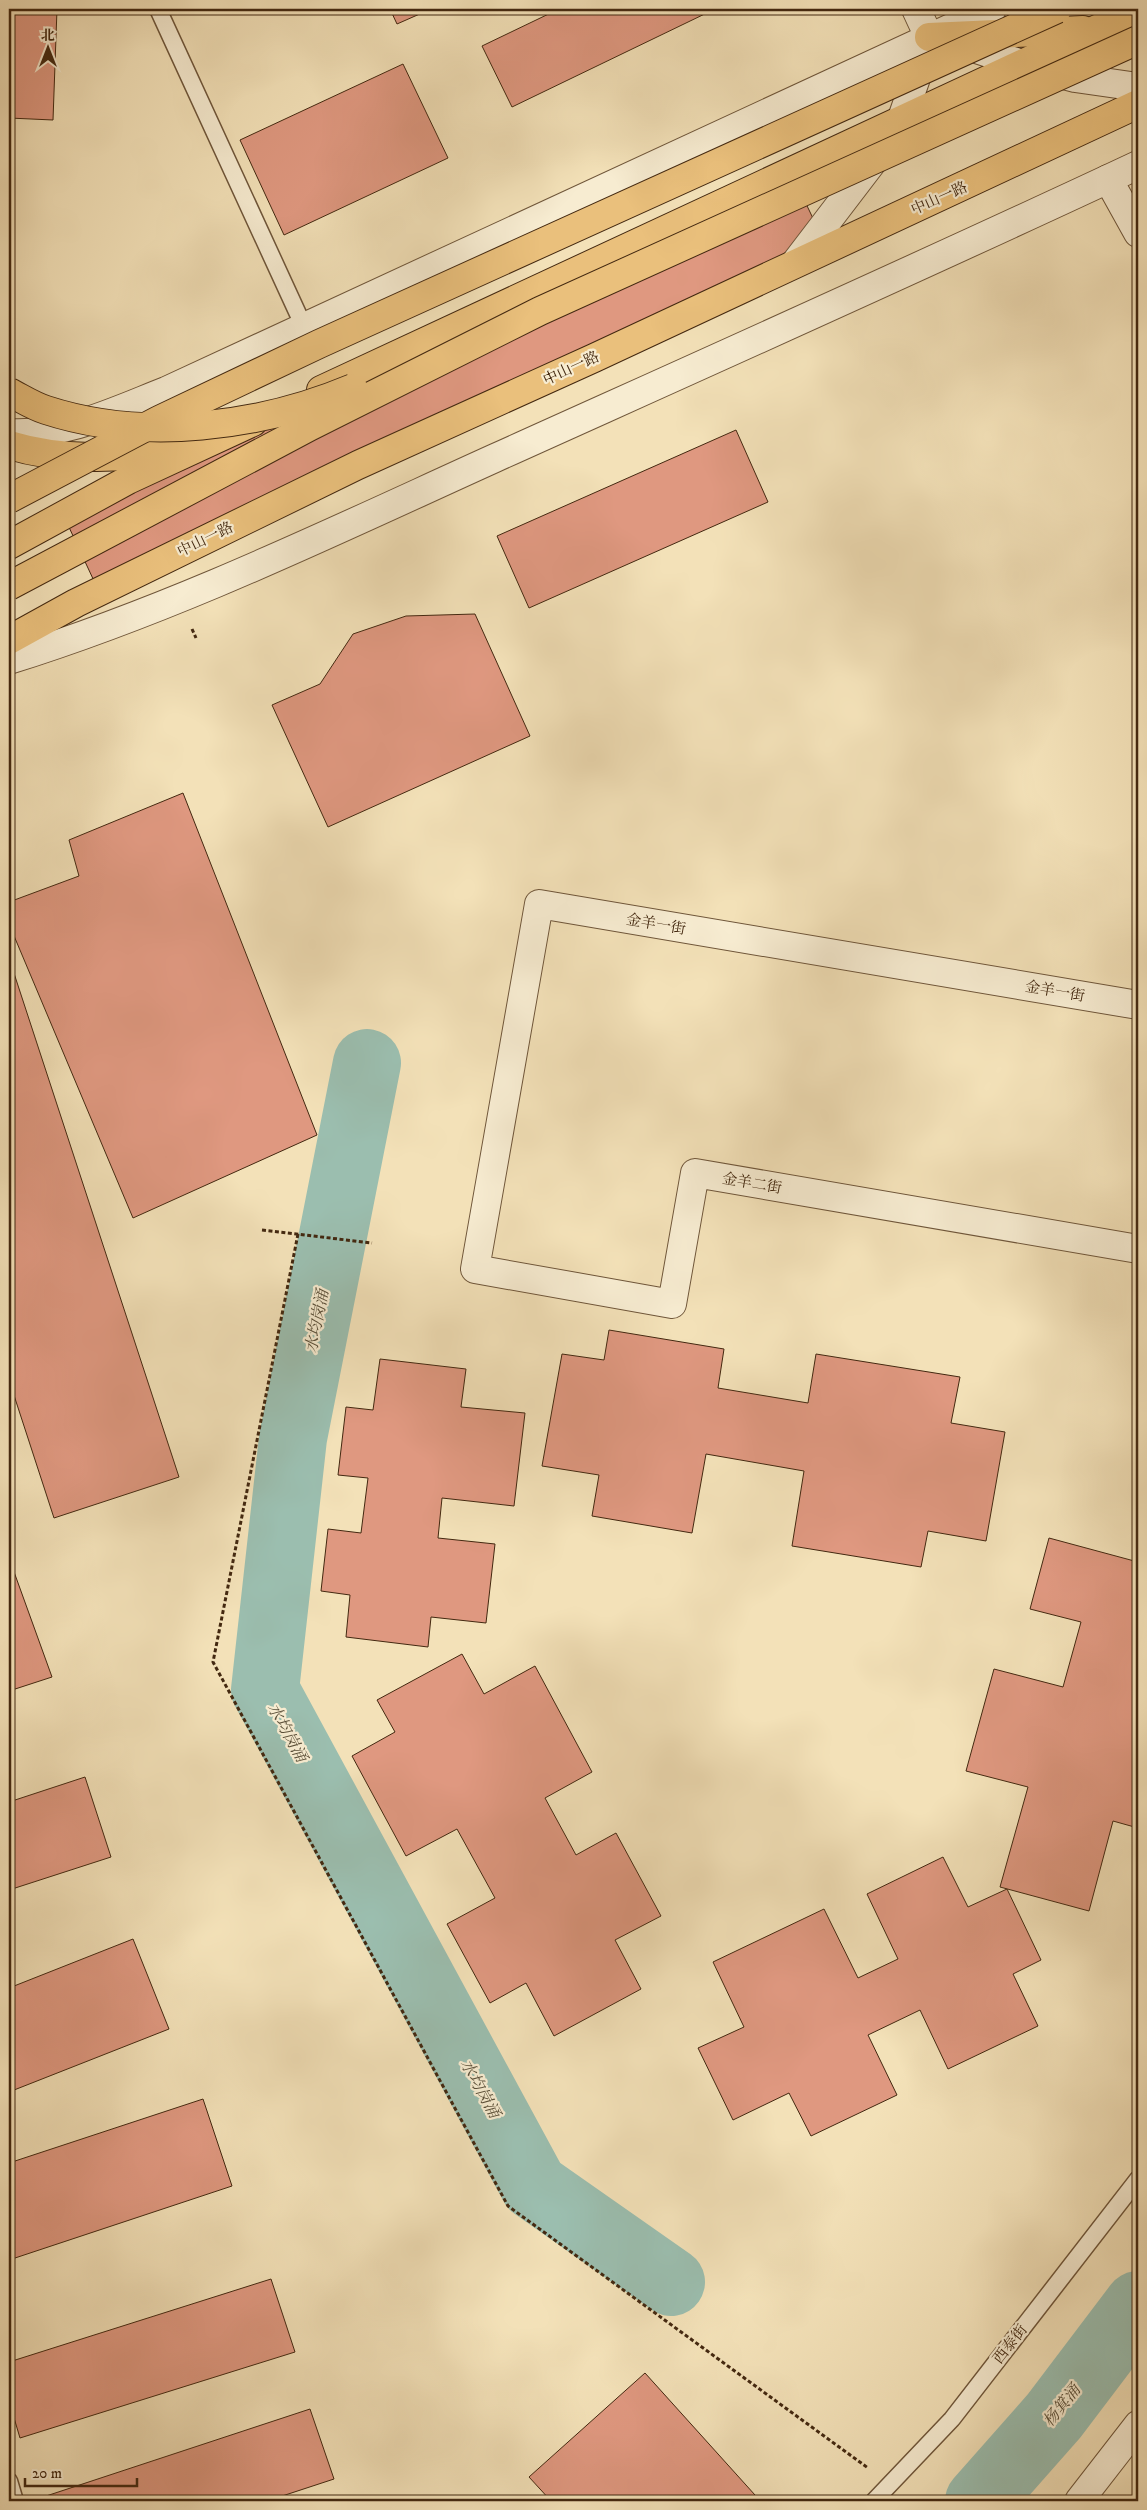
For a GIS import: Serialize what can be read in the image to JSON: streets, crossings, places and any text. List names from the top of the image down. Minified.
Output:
{"streets":{"main road":["中山一路"],"street":["金羊一街","金羊二街"],"lane":["西泰街"]},"crossings":[["金羊一街","金羊二街"]],"water":["水均岗涌","杨箕涌"],"scale_bar":"20 m","north":"top"}
